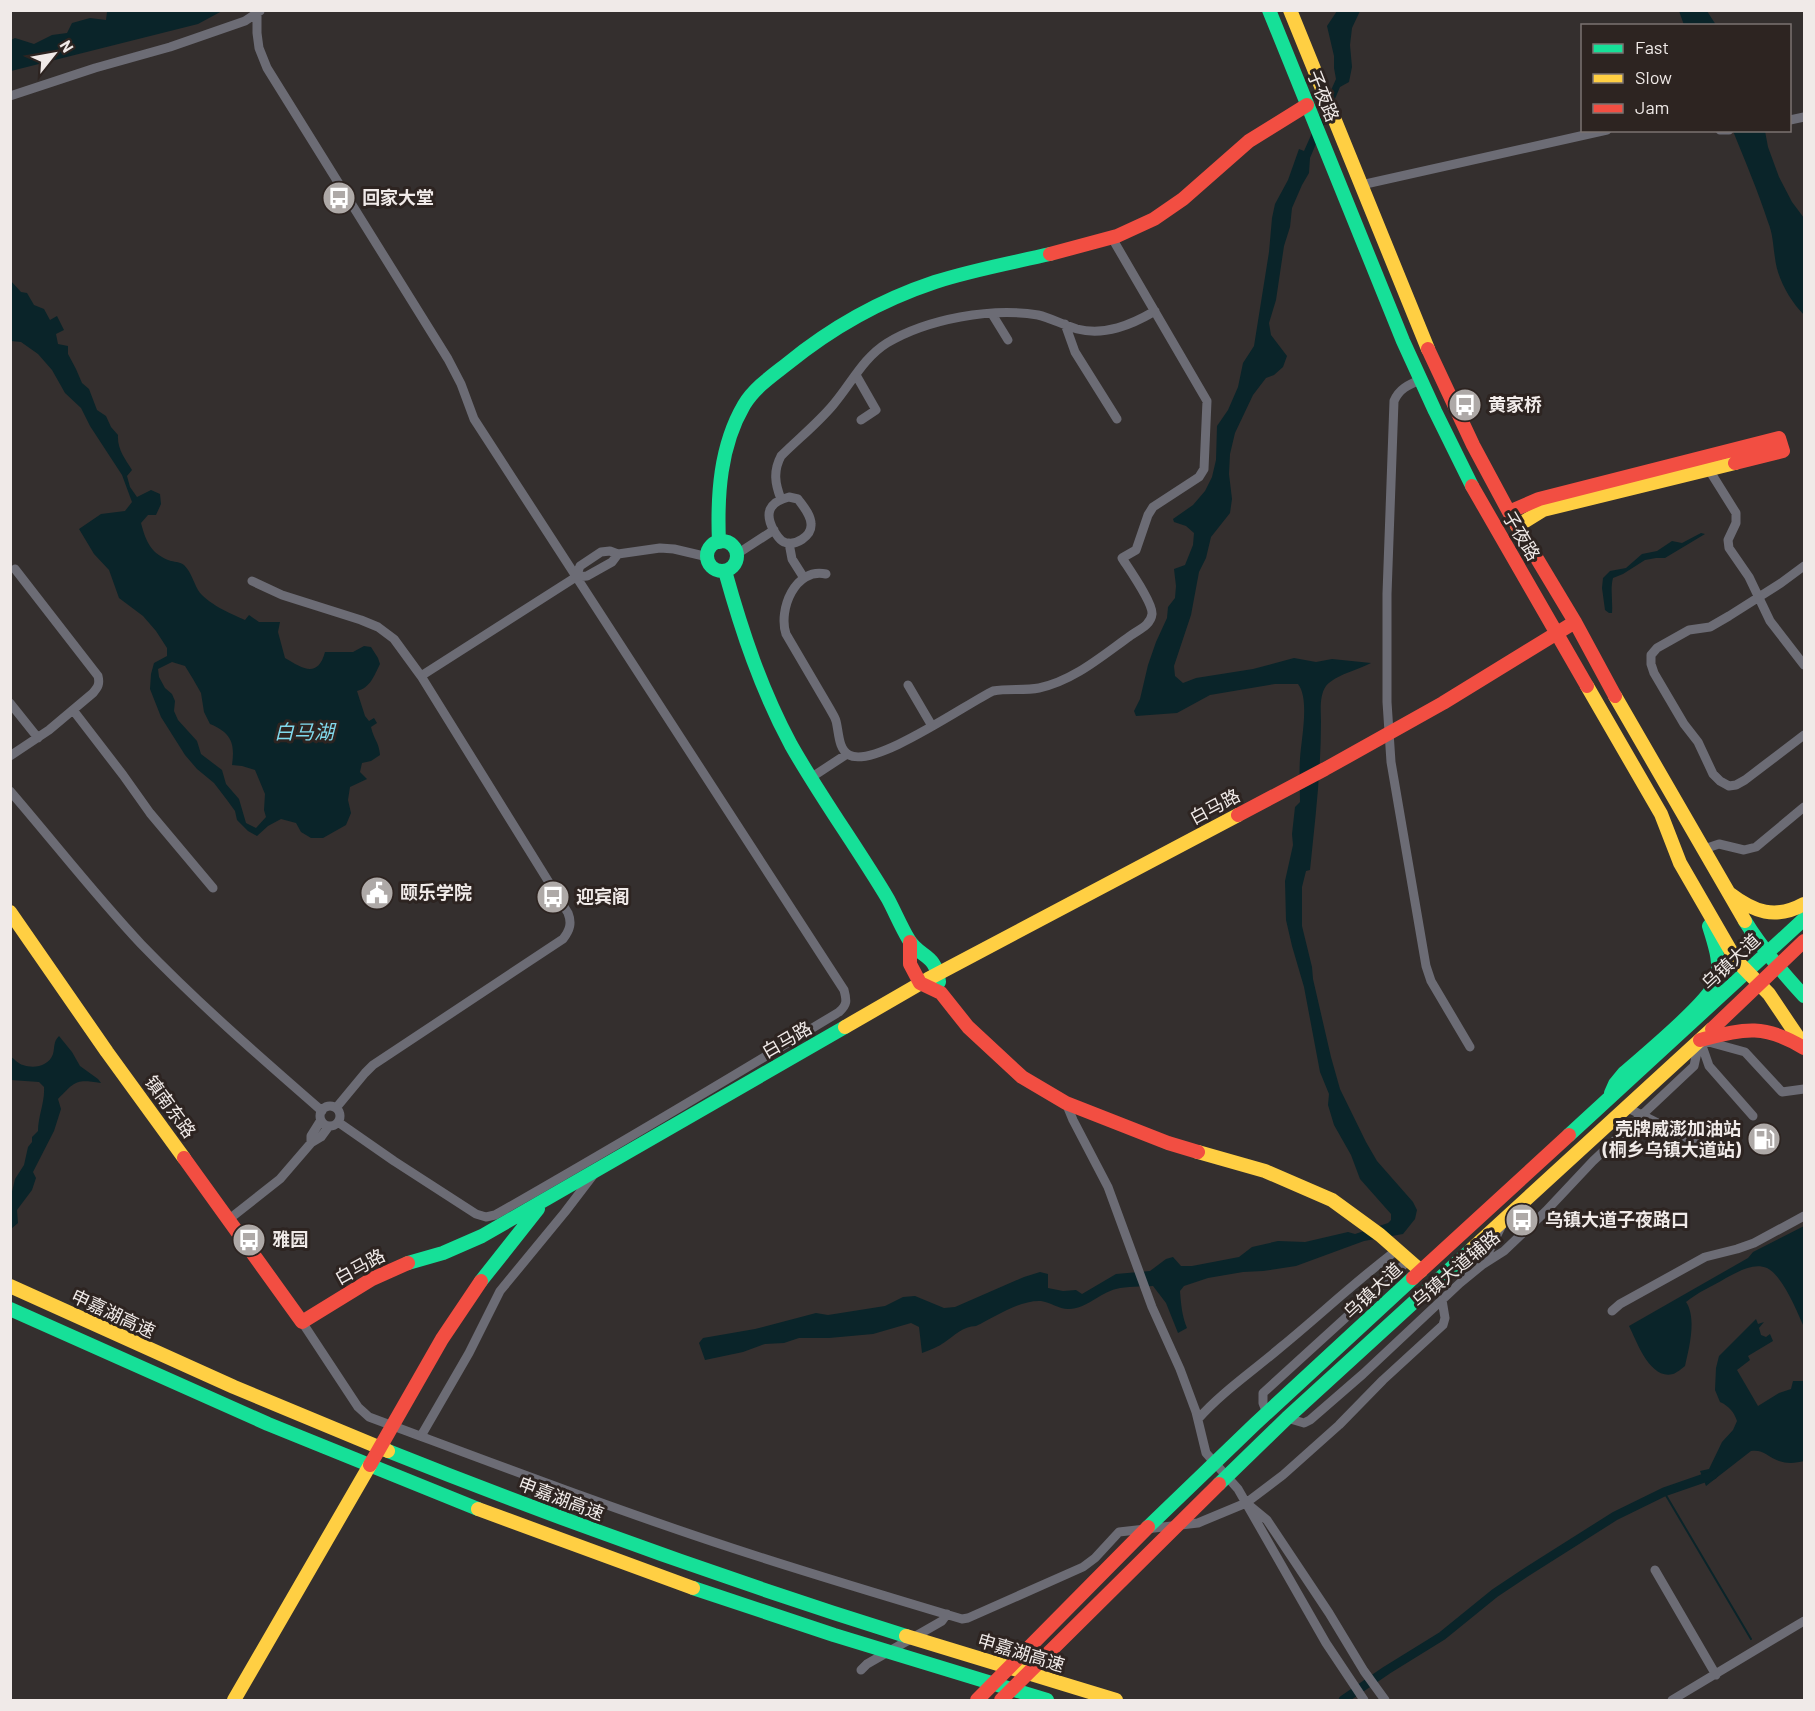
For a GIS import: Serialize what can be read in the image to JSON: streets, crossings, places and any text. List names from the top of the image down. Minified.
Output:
{"streets":{"main road":["子夜路","白马路","乌镇大道","镇南东路","申嘉湖高速"],"street":["乌镇大道辅路"]},"crossings":[["子夜路","白马路"],["子夜路","乌镇大道"],["白马路","镇南东路"],["乌镇大道","乌镇大道辅路"]],"water":["白马湖"],"places":{"bus stop":["回家大堂","黄家桥","迎宾阁","乌镇大道子夜路口","雅园"],"public building":["颐乐学院"],"fuel station":["壳牌威澎加油站 (桐乡乌镇大道站)"]},"legend":["Fast","Slow","Jam"],"north":"top right"}
